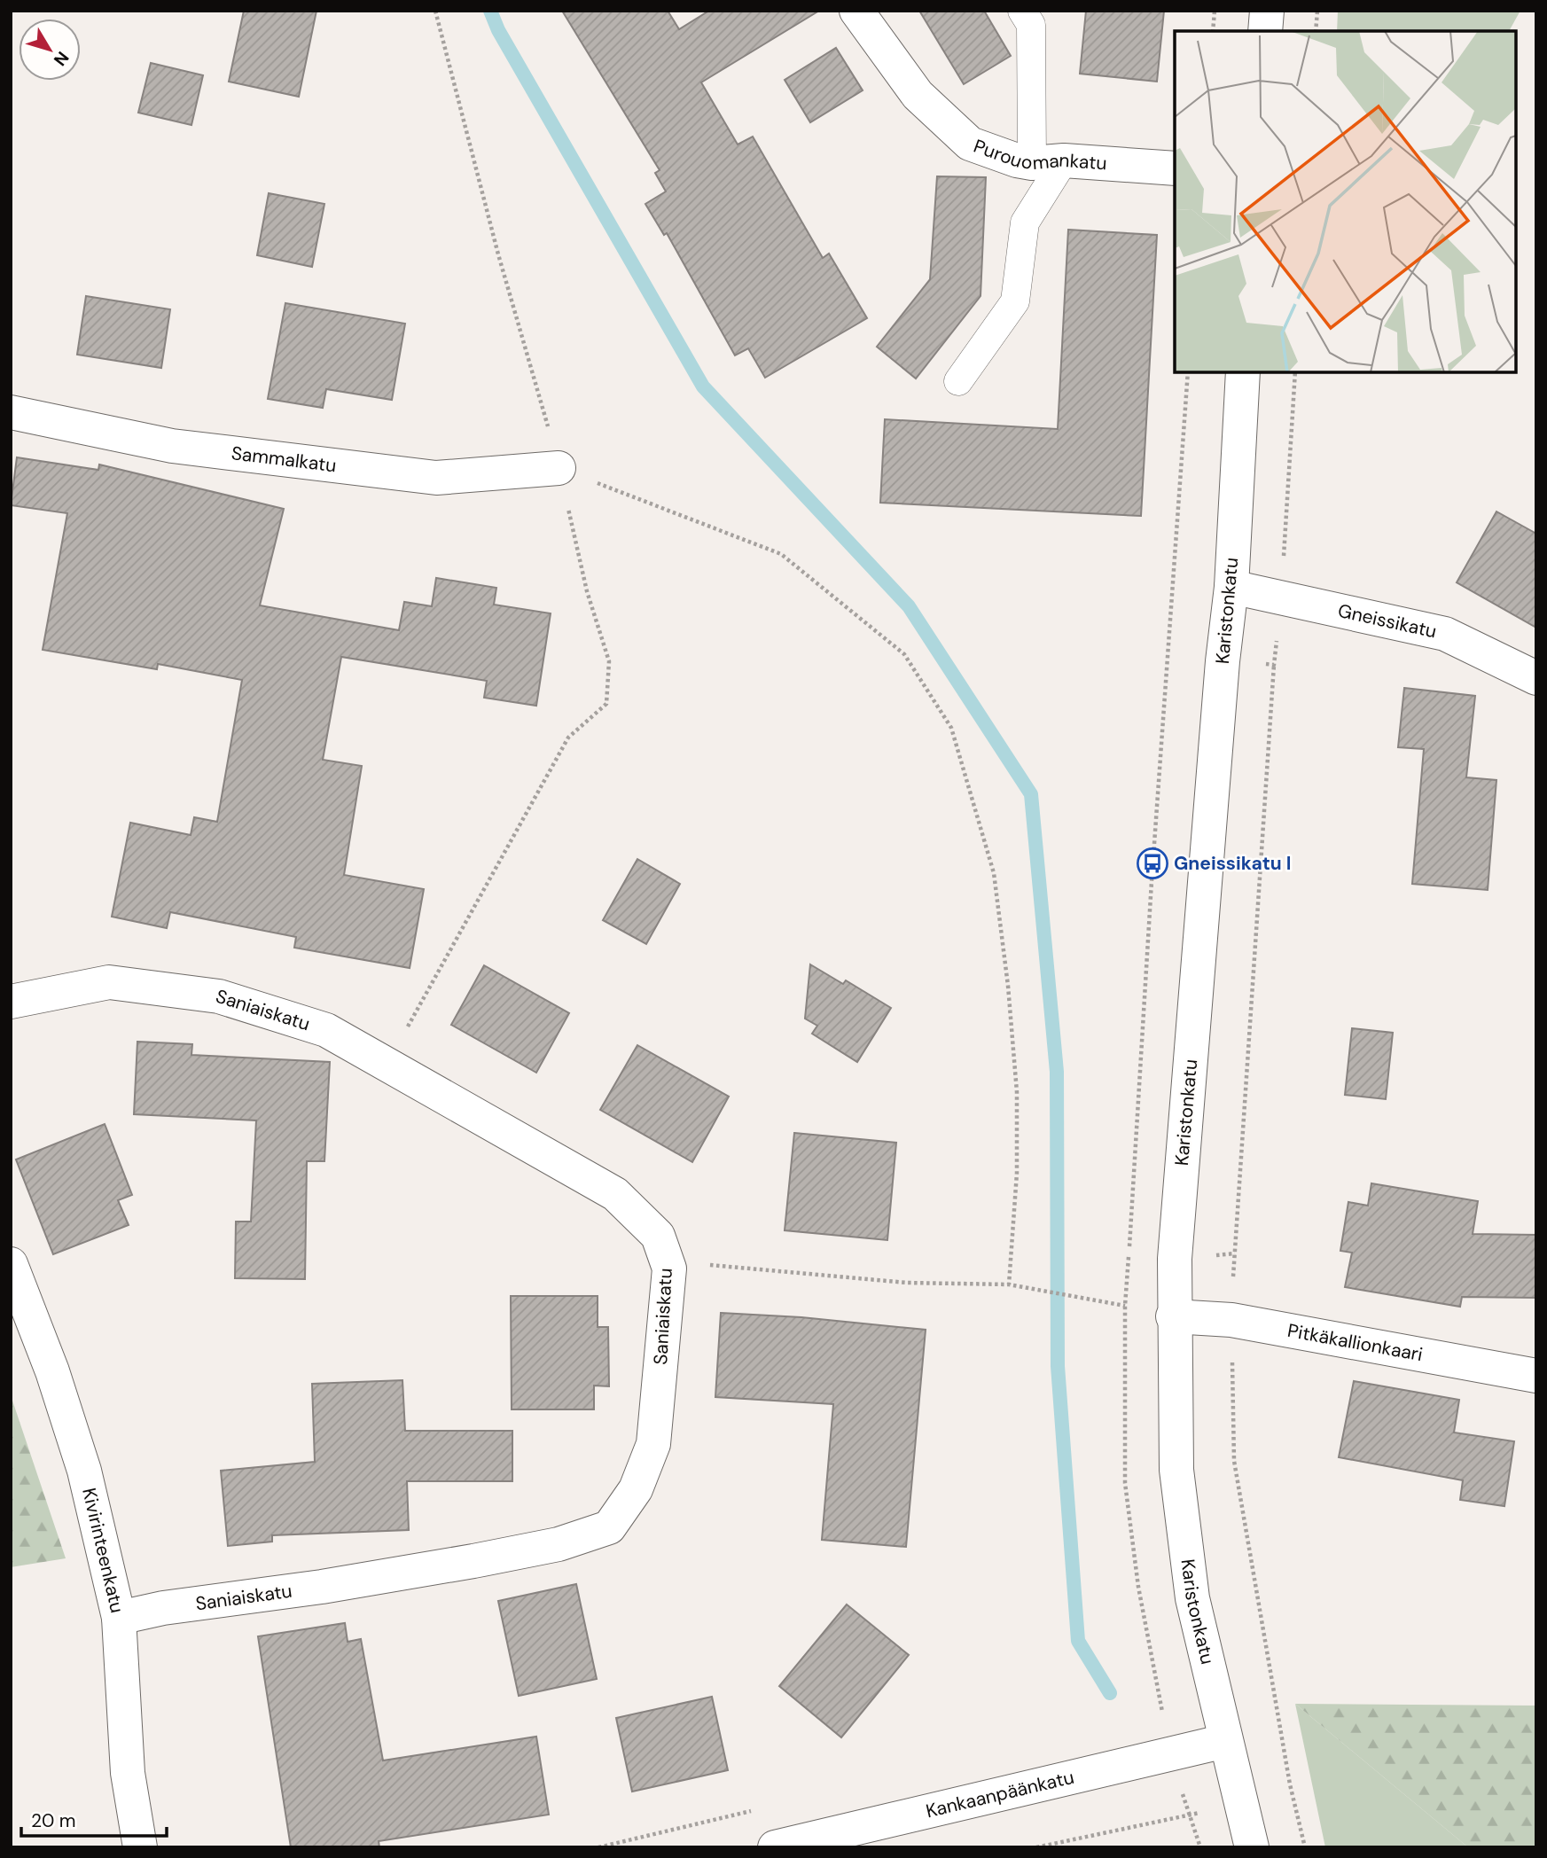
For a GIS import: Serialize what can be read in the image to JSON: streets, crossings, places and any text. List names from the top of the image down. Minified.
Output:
{"streets":{"street":["Purouomankatu","Sammalkatu","Karistonkatu","Gneissikatu","Saniaiskatu","Pitkäkallionkaari","Kivirinteenkatu","Kankaanpäänkatu"]},"crossings":[["Karistonkatu","Gneissikatu"],["Karistonkatu","Pitkäkallionkaari"],["Karistonkatu","Kankaanpäänkatu"],["Saniaiskatu","Kivirinteenkatu"]],"places":{"bus stop":["Gneissikatu I"]},"scale_bar":"20 m","north":"bottom right"}
